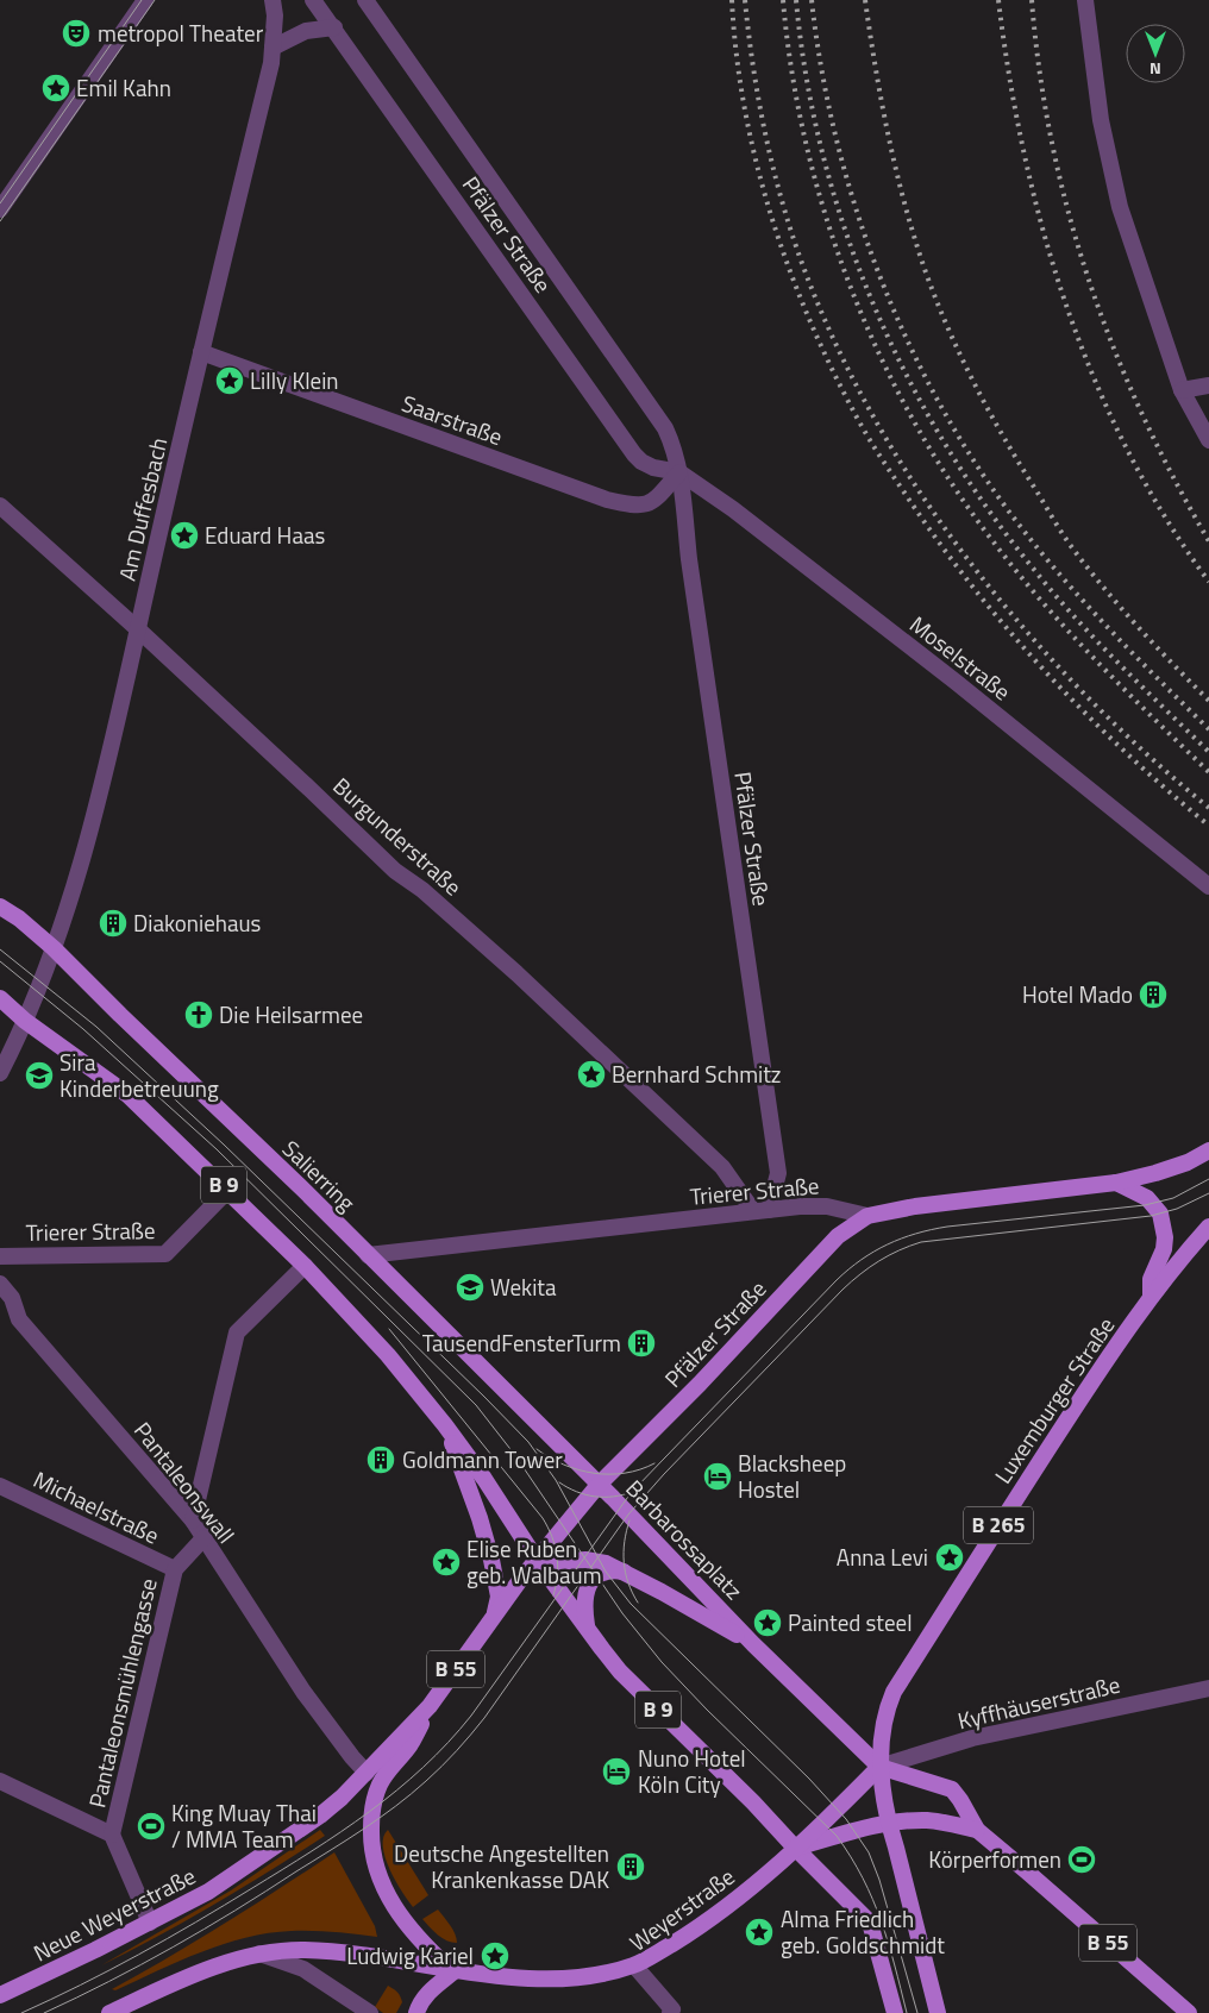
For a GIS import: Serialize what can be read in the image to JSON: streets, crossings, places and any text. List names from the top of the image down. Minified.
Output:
{"streets":{"main road":["Pfälzer Straße","Salierring","B 9","Trierer Straße","Luxemburger Straße","B 265","Barbarossaplatz","B 55","Weyerstraße","Neue Weyerstraße"],"street":["Saarstraße","Am Duffesbach","Moselstraße","Burgunderstraße","Pantaleonswall","Michaelstraße","Pantaleonsmühlengasse","Kyffhäuserstraße"]},"crossings":[["Pfälzer Straße","Saarstraße"],["Pfälzer Straße","Moselstraße"],["Pfälzer Straße","Burgunderstraße"],["Pfälzer Straße","Salierring"],["Pfälzer Straße","Trierer Straße"],["Pfälzer Straße","Barbarossaplatz"],["Saarstraße","Am Duffesbach"],["Saarstraße","Moselstraße"],["Am Duffesbach","Burgunderstraße"],["Am Duffesbach","Salierring"],["Am Duffesbach","B 9"],["Burgunderstraße","Trierer Straße"],["Salierring","Trierer Straße"],["Salierring","Barbarossaplatz"],["B 9","Trierer Straße"],["B 9","Barbarossaplatz"],["B 9","B 55"],["B 9","Weyerstraße"],["B 9","Neue Weyerstraße"],["Luxemburger Straße","Barbarossaplatz"],["Luxemburger Straße","Kyffhäuserstraße"],["Pantaleonswall","Pantaleonsmühlengasse"],["Pantaleonswall","Neue Weyerstraße"],["Michaelstraße","Pantaleonsmühlengasse"],["Barbarossaplatz","B 55"],["Barbarossaplatz","Kyffhäuserstraße"],["Barbarossaplatz","Neue Weyerstraße"],["B 55","Weyerstraße"]],"places":{"theatre":["metropol Theater"],"place":["Emil Kahn","Lilly Klein","Eduard Haas","Bernhard Schmitz","Anna Levi","Elise Ruben geb. Walbaum","Painted steel","Alma Friedlich geb. Goldschmidt","Ludwig Kariel"],"building":["Diakoniehaus","Hotel Mado","TausendFensterTurm","Goldmann Tower","Deutsche Angestellten Krankenkasse DAK"],"church":["Die Heilsarmee"],"school or university":["Sira Kinderbetreuung","Wekita"],"hotel":["Blacksheep Hostel","Nuno Hotel Köln City"],"sports":["King Muay Thai / MMA Team","Körperformen"]},"north":"bottom"}
